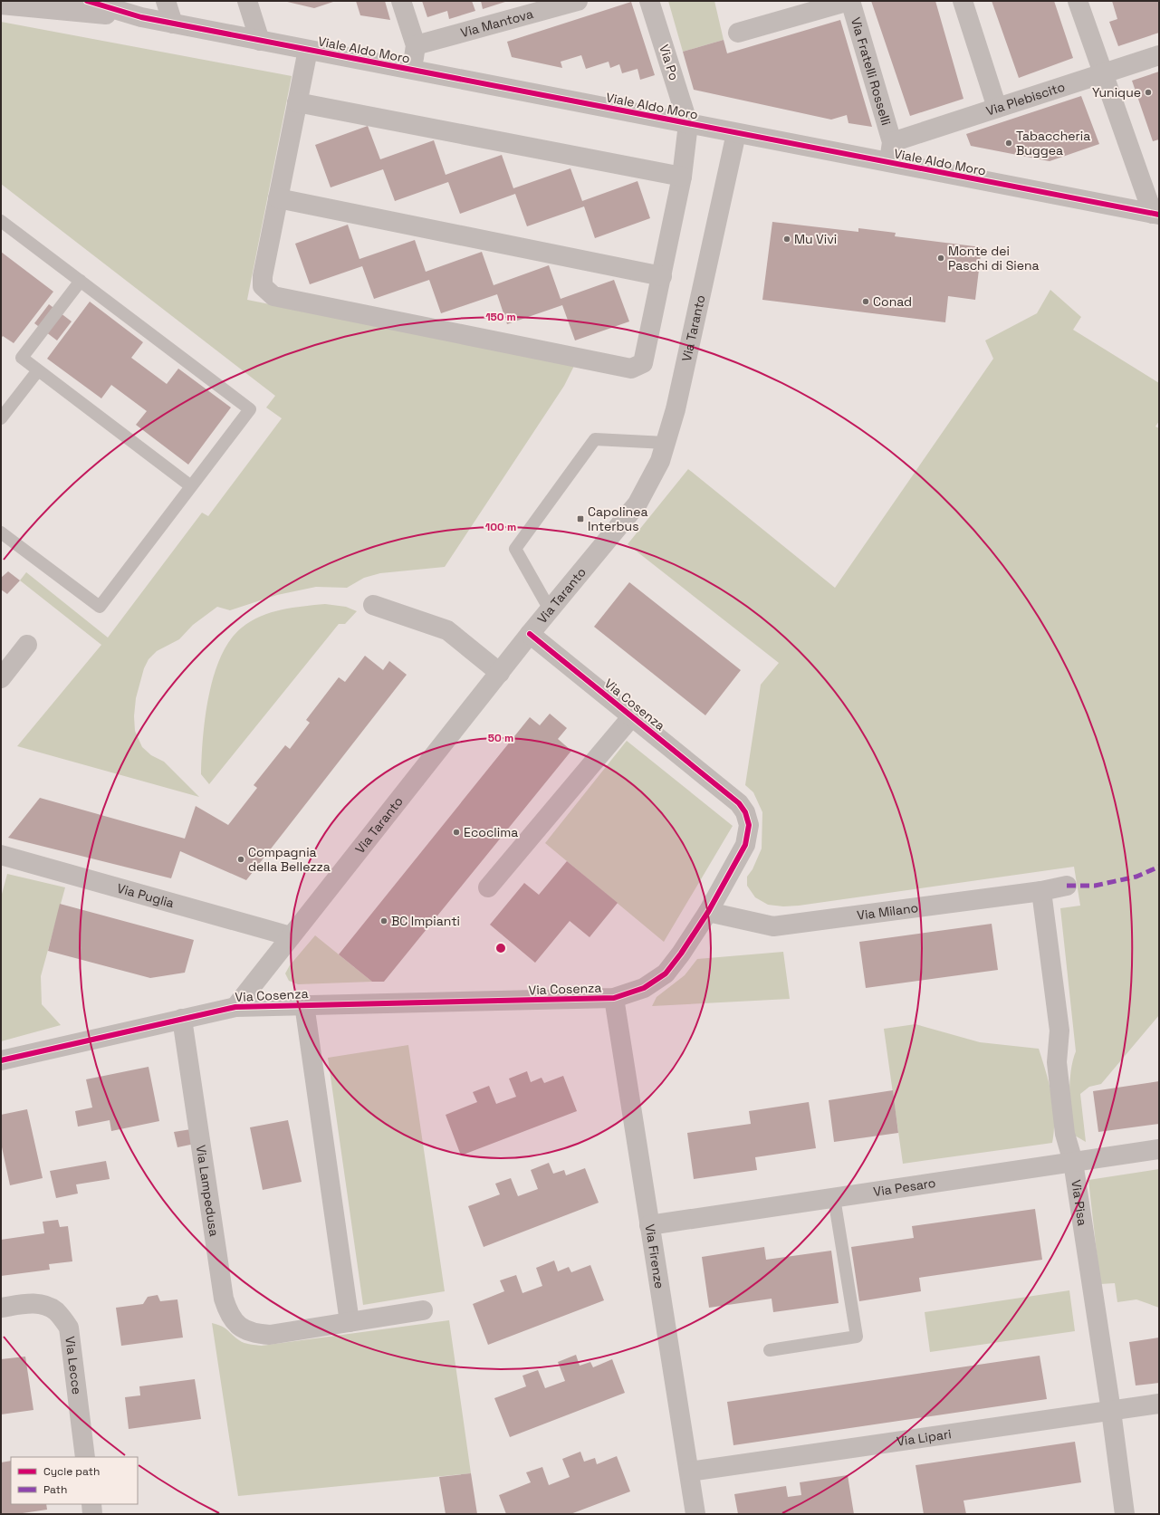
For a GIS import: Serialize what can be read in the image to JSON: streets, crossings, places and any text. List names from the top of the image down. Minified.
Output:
{"streets":{"street":["Via Mantova","Viale Aldo Moro","Via Po","Via Fratelli Rosselli","Via Plebiscito","Via Taranto","Via Cosenza","Via Puglia","Via Milano","Via Pesaro","Via Lampedusa","Via Pisa","Via Firenze","Via Lecce","Via Lipari"]},"crossings":[["Viale Aldo Moro","Via Po"],["Viale Aldo Moro","Via Taranto"],["Via Fratelli Rosselli","Via Plebiscito"],["Via Taranto","Via Cosenza"],["Via Taranto","Via Puglia"],["Via Cosenza","Via Milano"],["Via Cosenza","Via Lampedusa"],["Via Cosenza","Via Firenze"],["Via Milano","Via Pisa"],["Via Pesaro","Via Pisa"],["Via Pesaro","Via Firenze"],["Via Pisa","Via Lipari"],["Via Firenze","Via Lipari"]],"places":{"other":["Yunique","Tabaccheria Buggea","Mu Vivi","Monte dei Paschi di Siena","Conad","Ecoclima","Compagnia della Bellezza","BC Impianti"],"transit":["Capolinea Interbus"]},"legend":["Cycle path","Path"],"rings":["150 m","100 m","50 m"]}
